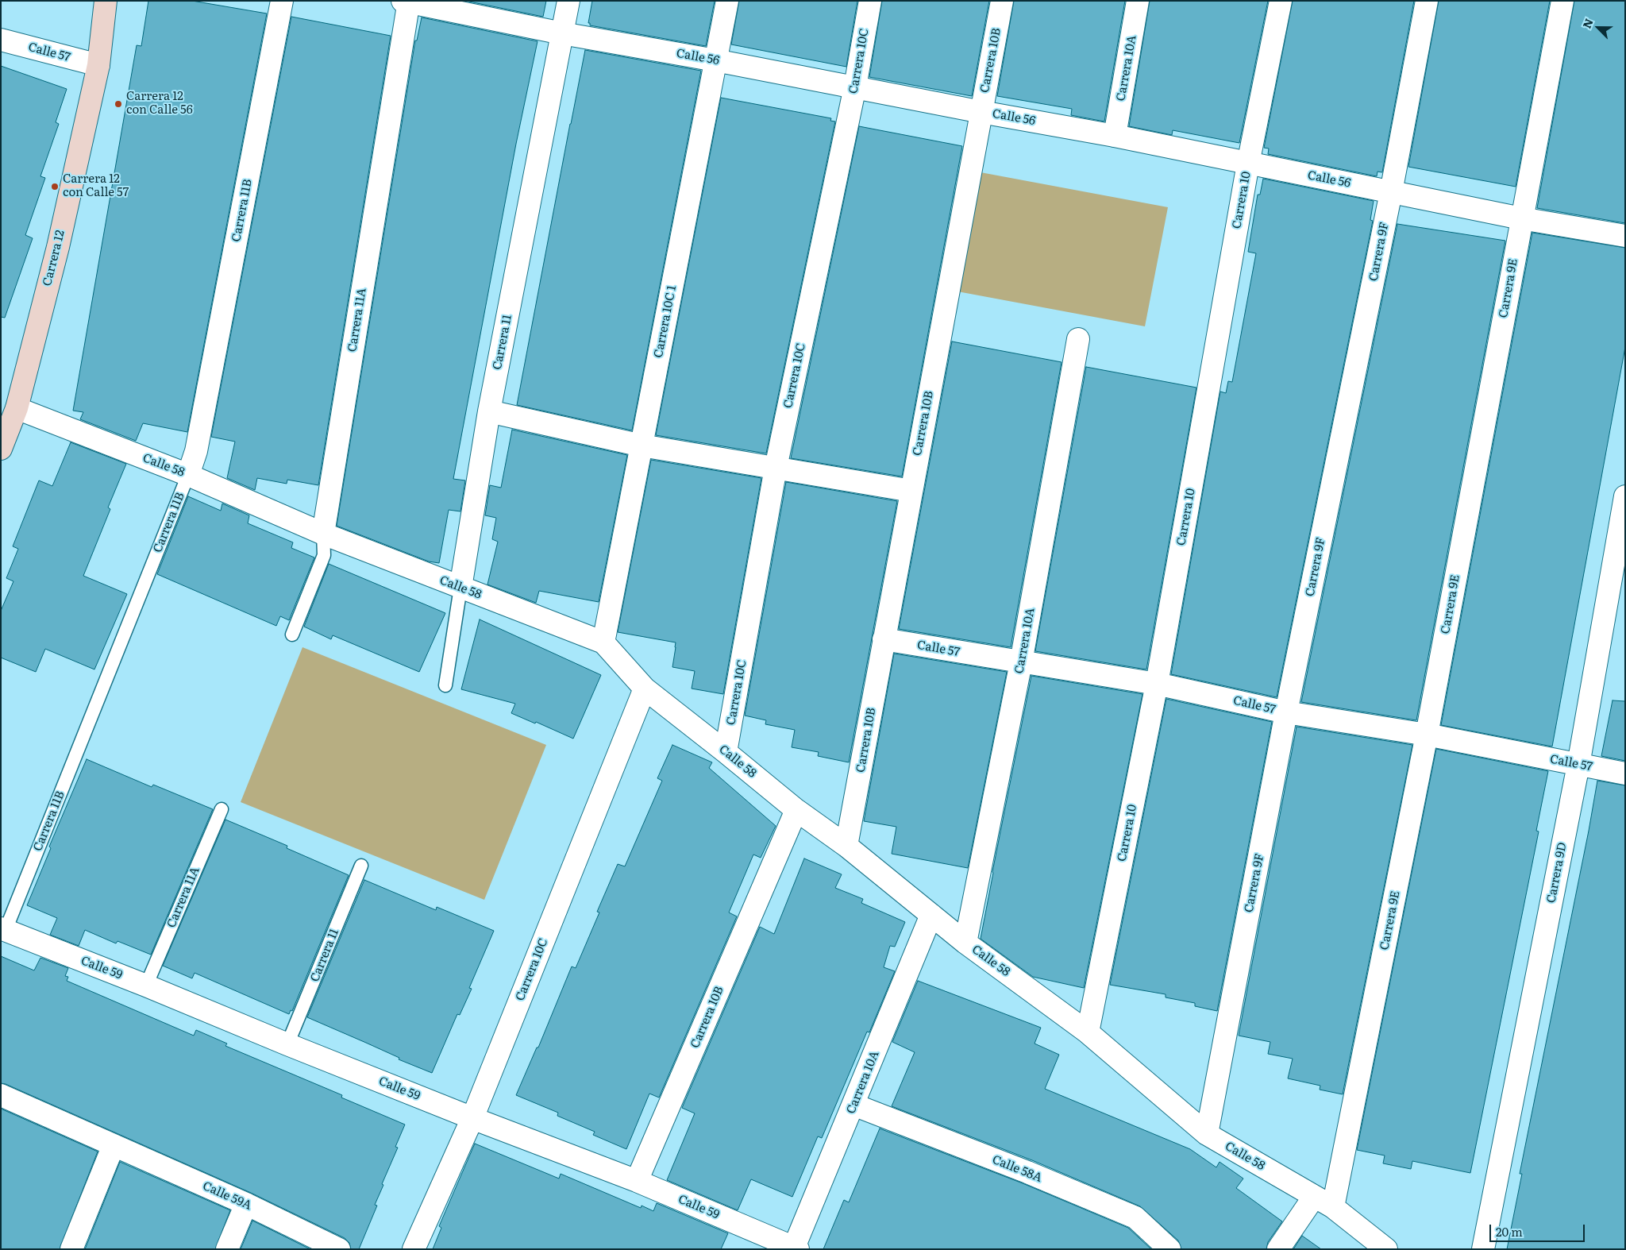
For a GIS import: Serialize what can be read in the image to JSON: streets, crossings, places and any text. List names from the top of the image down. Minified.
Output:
{"streets":{"main road":["Carrera 12"],"street":["Calle 57","Calle 56","Carrera 10B","Carrera 10C","Carrera 10A","Carrera 10","Carrera 11B","Carrera 9F","Carrera 9E","Carrera 11A","Carrera 10C 1","Carrera 11","Calle 58","Carrera 9D","Calle 59","Calle 58A","Calle 59A"]},"crossings":[["Calle 57","Carrera 10B"],["Calle 57","Carrera 10A"],["Calle 57","Carrera 10"],["Calle 57","Carrera 9F"],["Calle 57","Carrera 12"],["Calle 57","Carrera 9E"],["Calle 57","Carrera 9D"],["Calle 56","Carrera 10B"],["Calle 56","Carrera 10C"],["Calle 56","Carrera 10A"],["Calle 56","Carrera 10"],["Calle 56","Carrera 9F"],["Calle 56","Carrera 9E"],["Calle 56","Carrera 11A"],["Calle 56","Carrera 10C 1"],["Calle 56","Carrera 11"],["Carrera 10B","Calle 58"],["Carrera 10B","Calle 59"],["Carrera 10C","Calle 58"],["Carrera 10C","Calle 59"],["Carrera 10A","Calle 58"],["Carrera 10A","Calle 59"],["Carrera 10A","Calle 58A"],["Carrera 10","Calle 58"],["Carrera 11B","Calle 58"],["Carrera 11B","Calle 59"],["Carrera 9F","Calle 58"],["Carrera 12","Calle 58"],["Carrera 9E","Calle 58"],["Carrera 11A","Calle 58"],["Carrera 11A","Calle 59"],["Carrera 10C 1","Calle 58"],["Carrera 11","Calle 58"],["Carrera 11","Calle 59"]],"places":["Carrera 12 con Calle 56","Carrera 12 con Calle 57"],"scale_bar":"20 m","north":"top left"}
